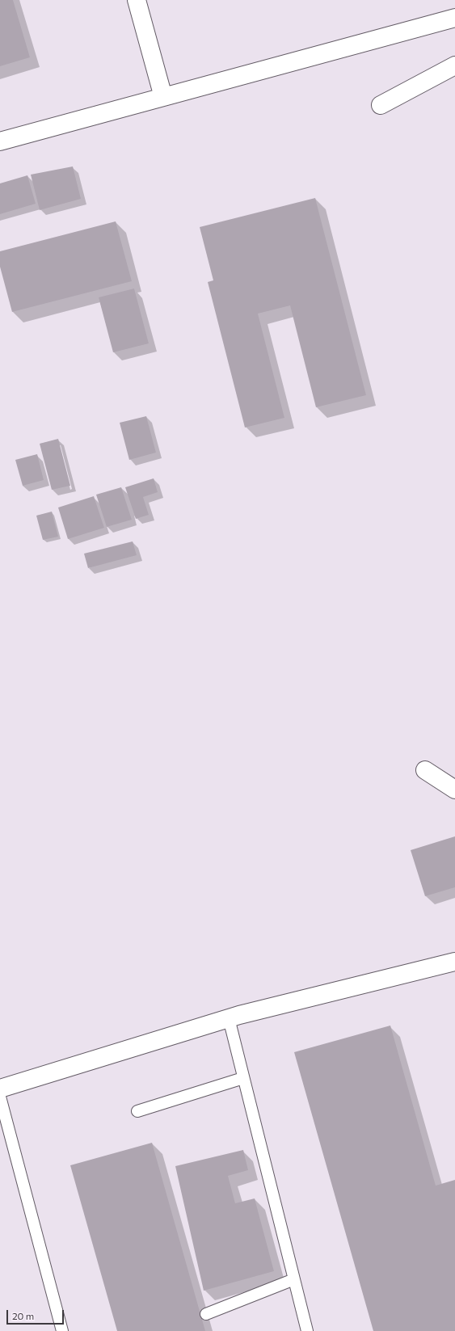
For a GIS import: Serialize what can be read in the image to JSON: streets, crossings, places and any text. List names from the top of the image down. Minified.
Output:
{"scale_bar":"20 m"}
